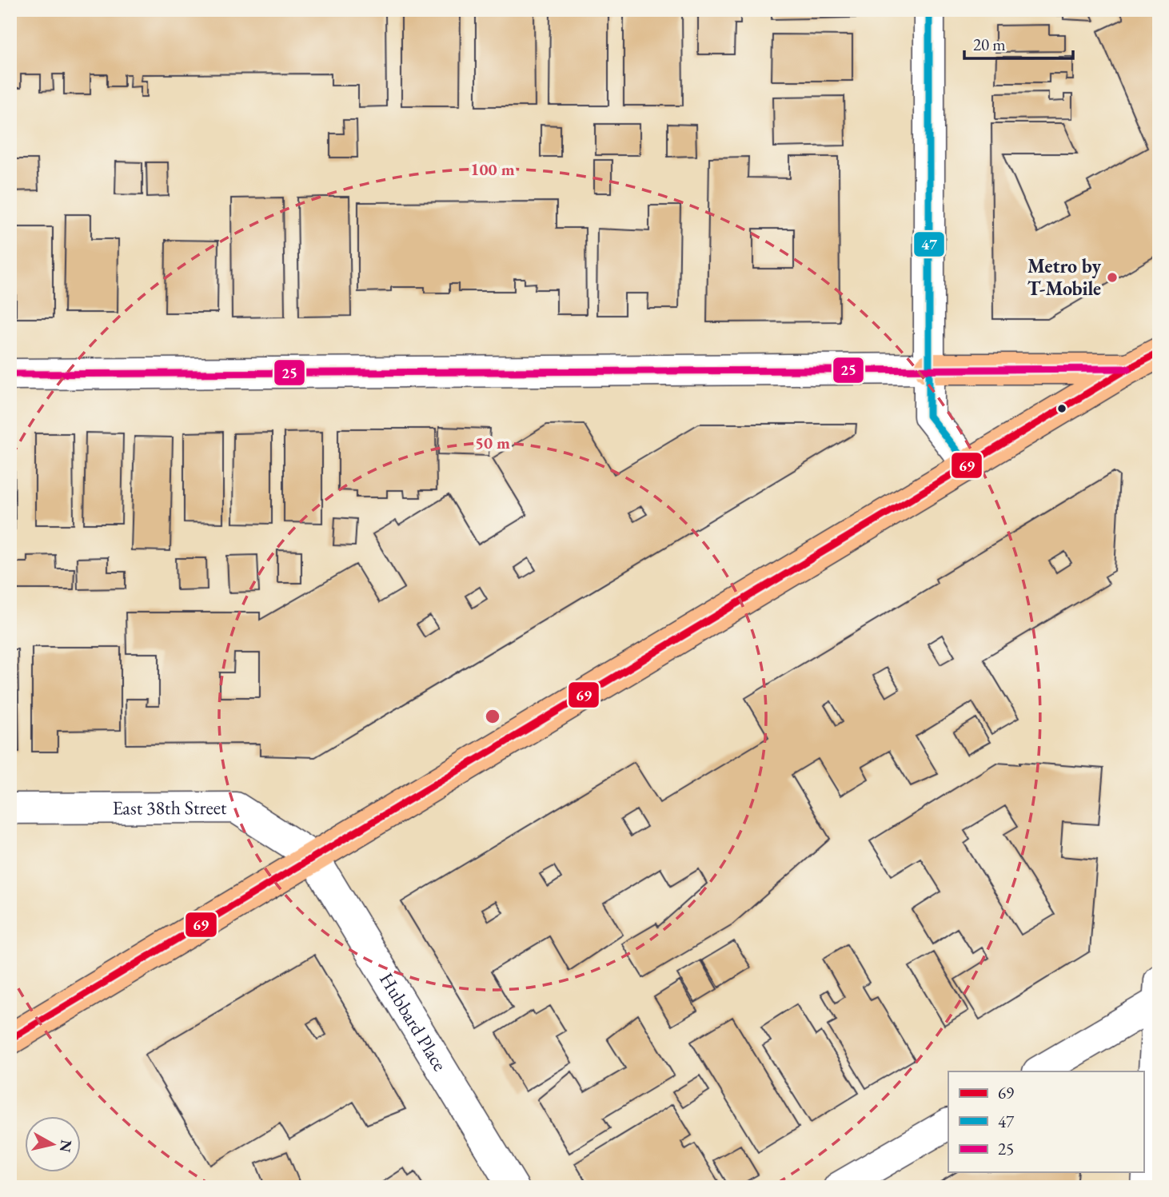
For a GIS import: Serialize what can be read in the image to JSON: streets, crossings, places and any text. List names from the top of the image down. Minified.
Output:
{"streets":{"street":["East 38th Street","Hubbard Place"]},"crossings":[["East 38th Street","Hubbard Place"]],"places":["Metro by T-Mobile"],"lines":["transit line 47","transit line 69","transit line 25"],"legend":["69","47","25"],"scale_bar":"20 m","north":"right","rings":["100 m","50 m"]}
